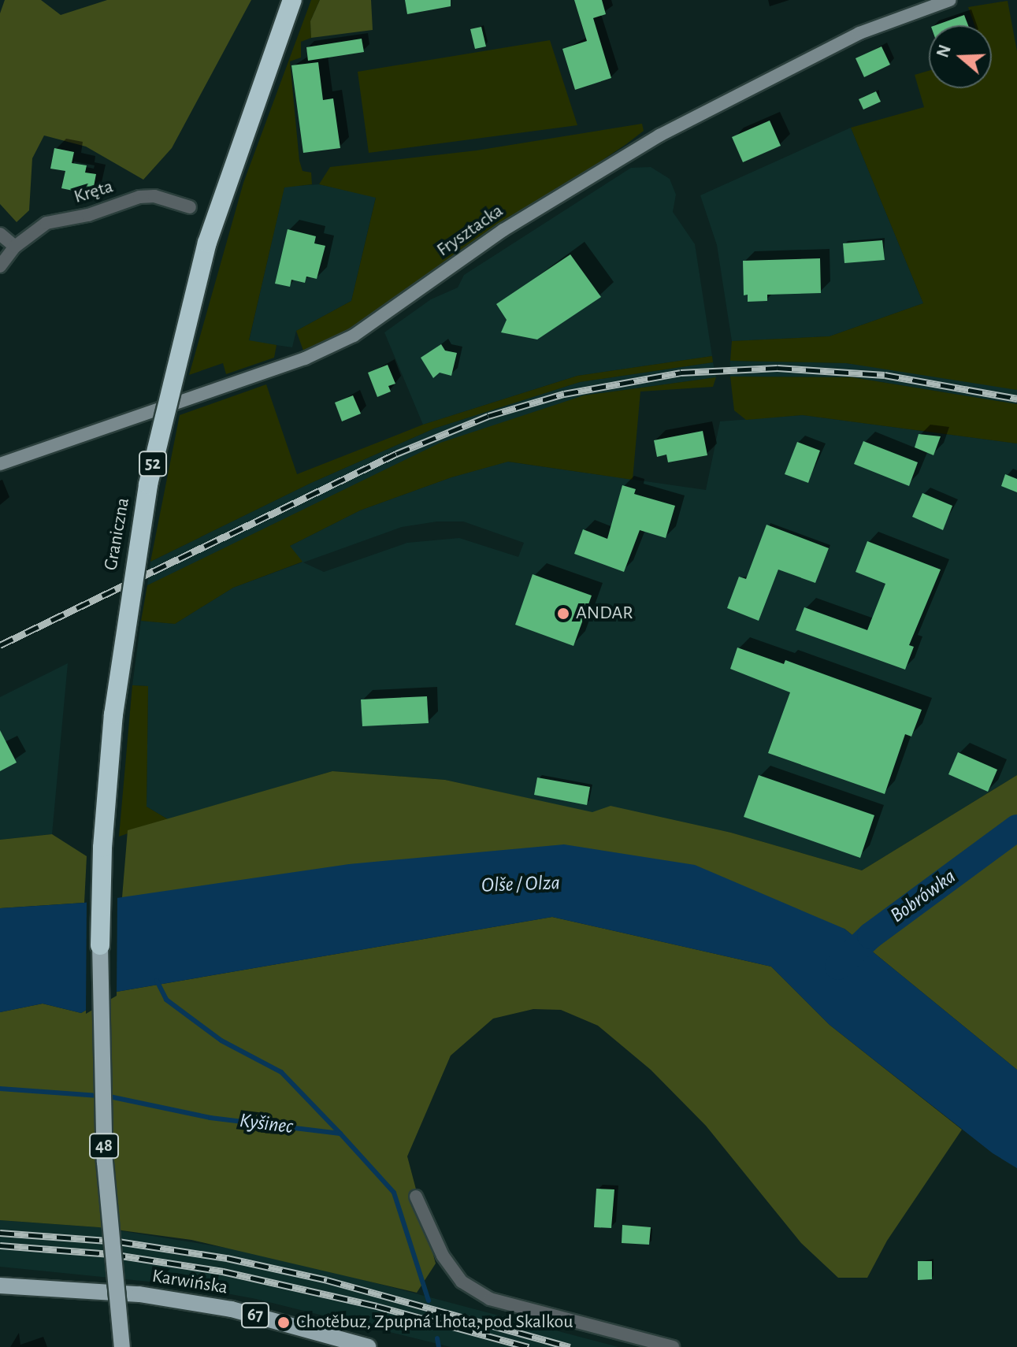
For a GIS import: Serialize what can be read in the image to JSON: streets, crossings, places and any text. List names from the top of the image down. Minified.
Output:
{"streets":{"highway":["52","Graniczna"],"main road":["48","Karwińska","67"],"street":["Kręta","Frysztacka"]},"crossings":[["Graniczna","48"]],"water":["Olše / Olza","Bobrówka","Kyšinec"],"places":["ANDAR","Chotěbuz, Zpupná Lhota, pod Skalkou"],"north":"left"}
